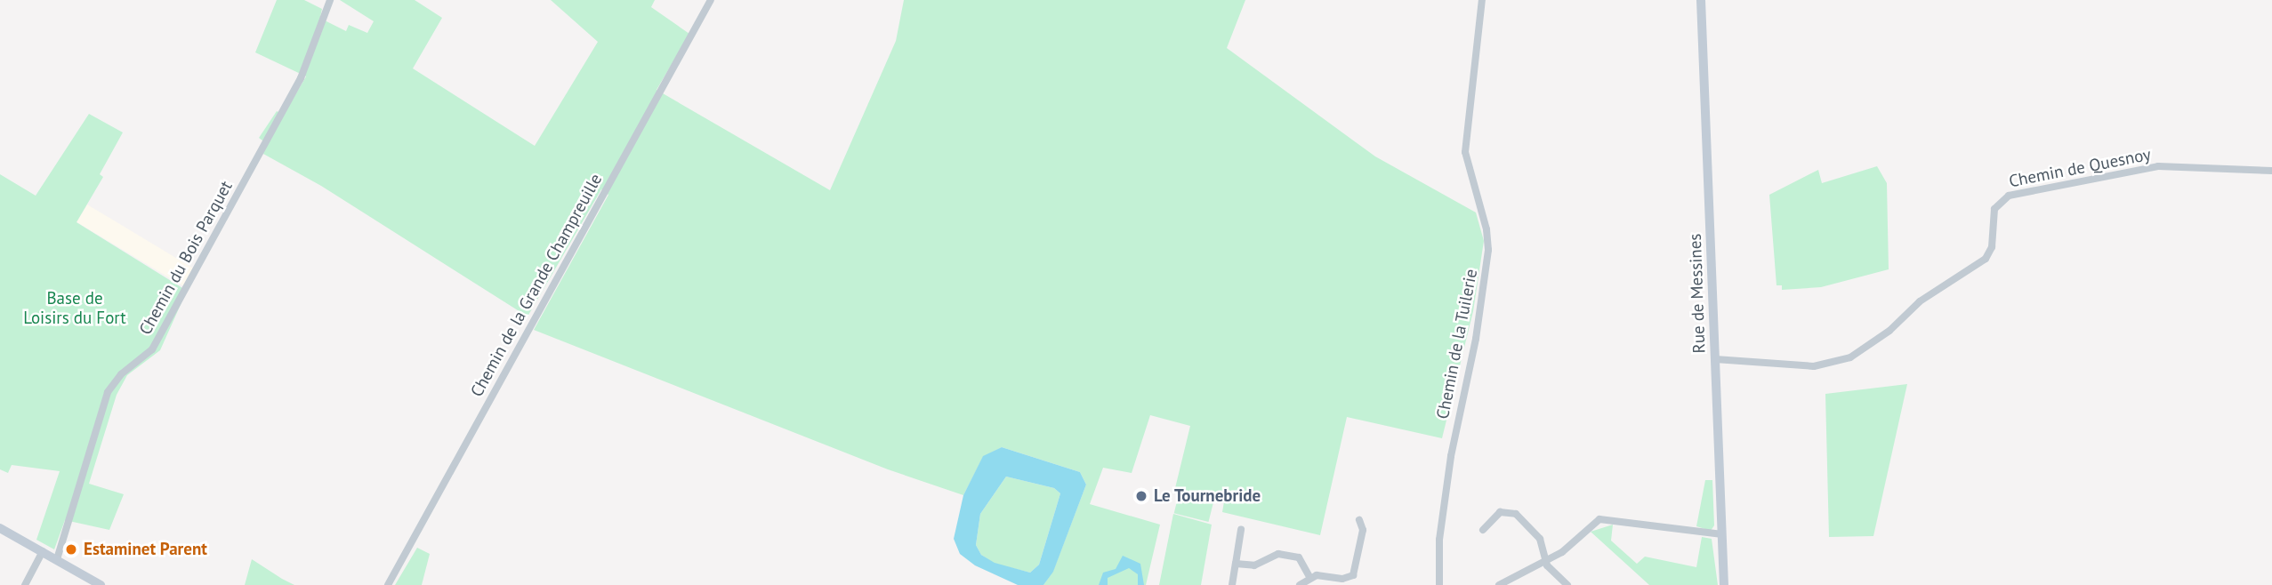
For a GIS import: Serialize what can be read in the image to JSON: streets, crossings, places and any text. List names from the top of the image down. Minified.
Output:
{"streets":{"main road":["Rue de Messines"],"street":["Chemin de Quesnoy","Chemin du Bois Parquet","Chemin de la Grande Champreuille","Chemin de la Tuilerie"]},"crossings":[["Chemin de Quesnoy","Rue de Messines"]],"parks":["Base de Loisirs du Fort"],"places":["Le Tournebride","Estaminet Parent"]}
